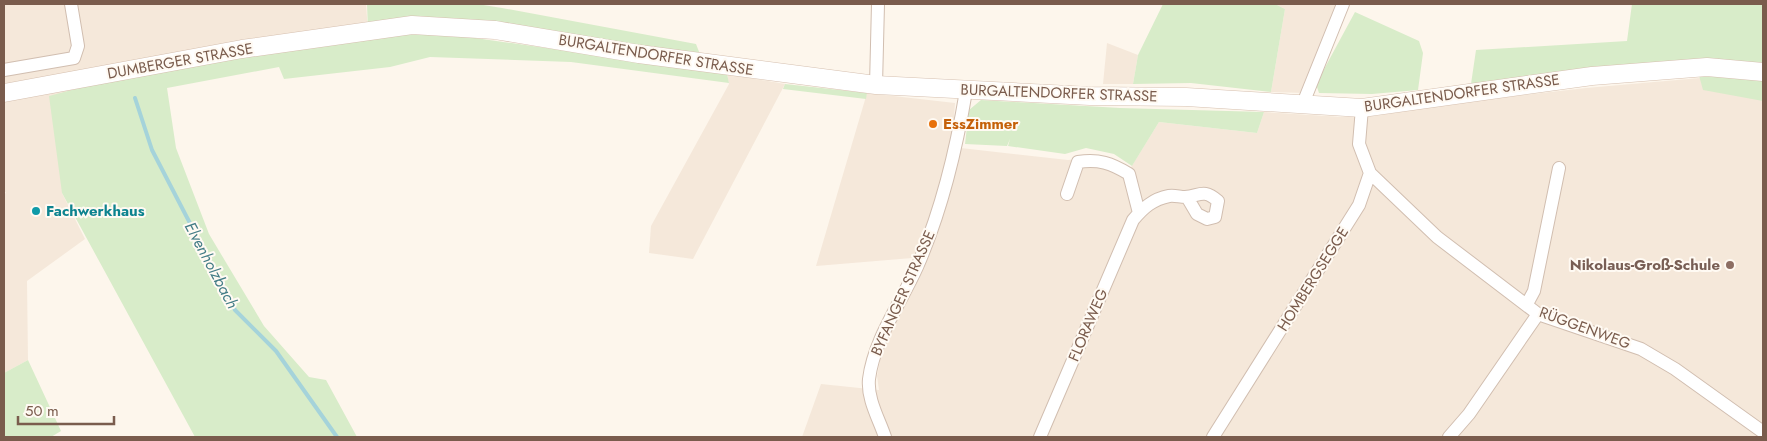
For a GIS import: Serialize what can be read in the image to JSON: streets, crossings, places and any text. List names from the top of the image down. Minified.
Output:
{"streets":{"main road":["BURGALTENDORFER STRASSE","DUMBERGER STRASSE"],"street":["HOMBERGSEGGE","BYFANGER STRASSE","FLORAWEG","RÜGGENWEG"]},"crossings":[["BURGALTENDORFER STRASSE","DUMBERGER STRASSE"],["BURGALTENDORFER STRASSE","BYFANGER STRASSE"],["HOMBERGSEGGE","RÜGGENWEG"]],"water":["Elvenholzbach"],"places":["EssZimmer","Fachwerkhaus","Nikolaus-Groß-Schule"],"scale_bar":"50 m"}
